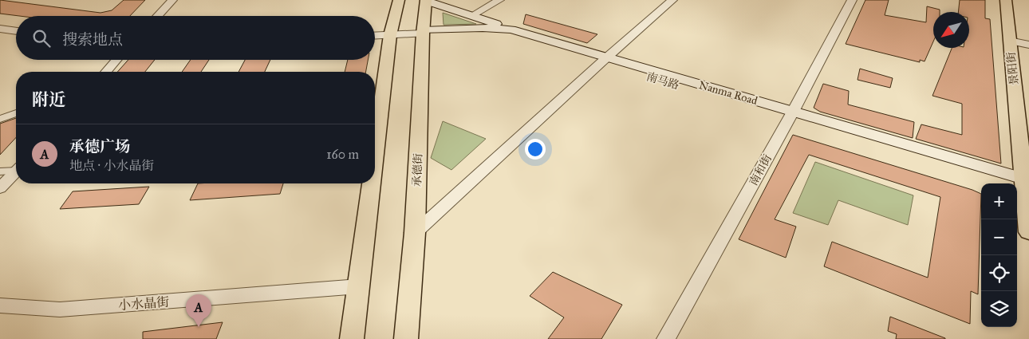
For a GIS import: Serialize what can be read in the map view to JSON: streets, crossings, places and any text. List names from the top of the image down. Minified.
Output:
{"streets":{"main road":["景阳街","南马路","承德街"],"street":["南和街","小水晶街"]},"crossings":[["景阳街","南马路"],["南马路","承德街"],["南马路","南和街"]],"north":"bottom left","page":{"search":"搜索地点","heading":"附近","list":[{"mark":"A","name":"承德广场","note":"地点 · 小水晶街","value":"160 m"}],"map_buttons":["+","−"],"pins":"A"}}
